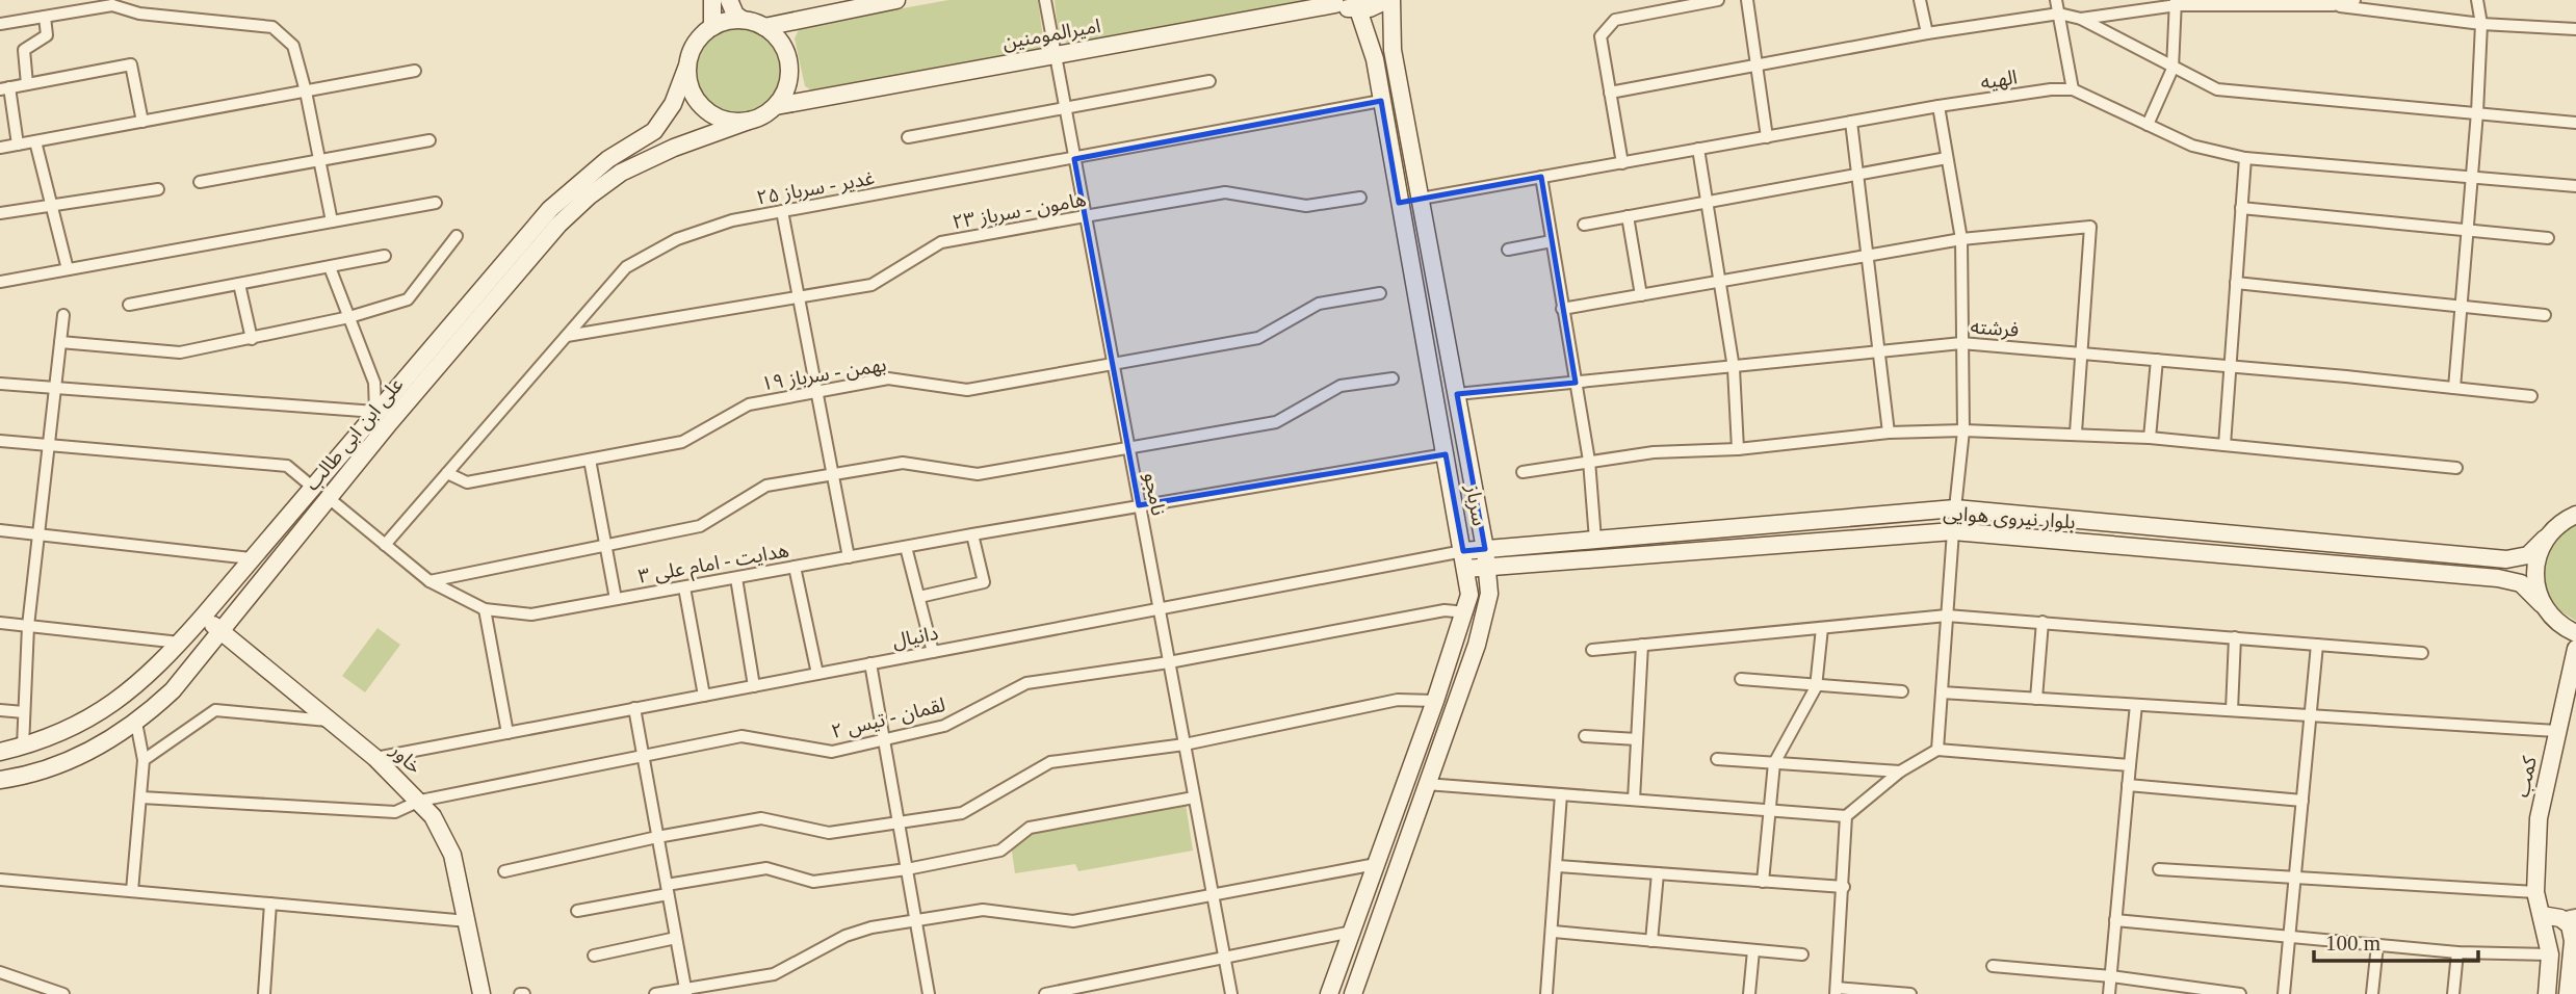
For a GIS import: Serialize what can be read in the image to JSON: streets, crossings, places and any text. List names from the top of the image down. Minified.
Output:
{"streets":{"street":["امیرالمومنین","الهیه","غدیر - سرباز ۲۵","هامون - سرباز ۲۳","فرشته","بهمن - سرباز ۱۹","علی ابن ابی طالب","نامجو","سرباز","بلوار نیروی هوایی","هدایت - امام علی ۳","دانیال","لقمان - تیس ۲","خاور","کمب"]},"crossings":[["امیرالمومنین","علی ابن ابی طالب"],["امیرالمومنین","نامجو"],["الهیه","سرباز"],["غدیر - سرباز ۲۵","هامون - سرباز ۲۳"],["غدیر - سرباز ۲۵","بهمن - سرباز ۱۹"],["غدیر - سرباز ۲۵","نامجو"],["غدیر - سرباز ۲۵","سرباز"],["غدیر - سرباز ۲۵","هدایت - امام علی ۳"],["هامون - سرباز ۲۳","نامجو"],["فرشته","سرباز"],["بهمن - سرباز ۱۹","نامجو"],["علی ابن ابی طالب","هدایت - امام علی ۳"],["علی ابن ابی طالب","خاور"],["نامجو","هدایت - امام علی ۳"],["نامجو","دانیال"],["نامجو","لقمان - تیس ۲"],["سرباز","بلوار نیروی هوایی"],["سرباز","هدایت - امام علی ۳"],["سرباز","دانیال"],["سرباز","لقمان - تیس ۲"],["دانیال","خاور"],["لقمان - تیس ۲","خاور"]],"scale_bar":"100 m"}
